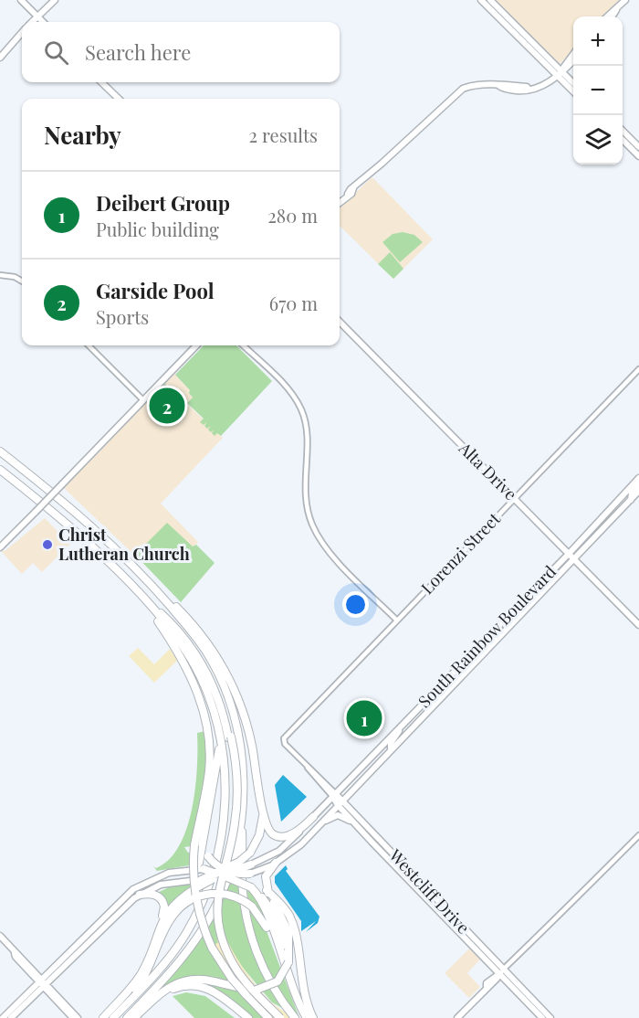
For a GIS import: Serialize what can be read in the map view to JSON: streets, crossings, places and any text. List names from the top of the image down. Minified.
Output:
{"streets":{"main road":["Alta Drive","South Rainbow Boulevard","Westcliff Drive"],"street":["Lorenzi Street"]},"crossings":[["Alta Drive","Lorenzi Street"],["Alta Drive","South Rainbow Boulevard"],["Lorenzi Street","Westcliff Drive"],["South Rainbow Boulevard","Westcliff Drive"]],"places":["Christ Lutheran Church"],"page":{"map_buttons":["+","−"],"search":"Search here","heading":["Nearby","2 results"],"list":[{"mark":"1","name":"Deibert Group","note":"Public building","value":"280 m"},{"mark":"2","name":"Garside Pool","note":"Sports","value":"670 m"}],"pins":["2","1"]}}
